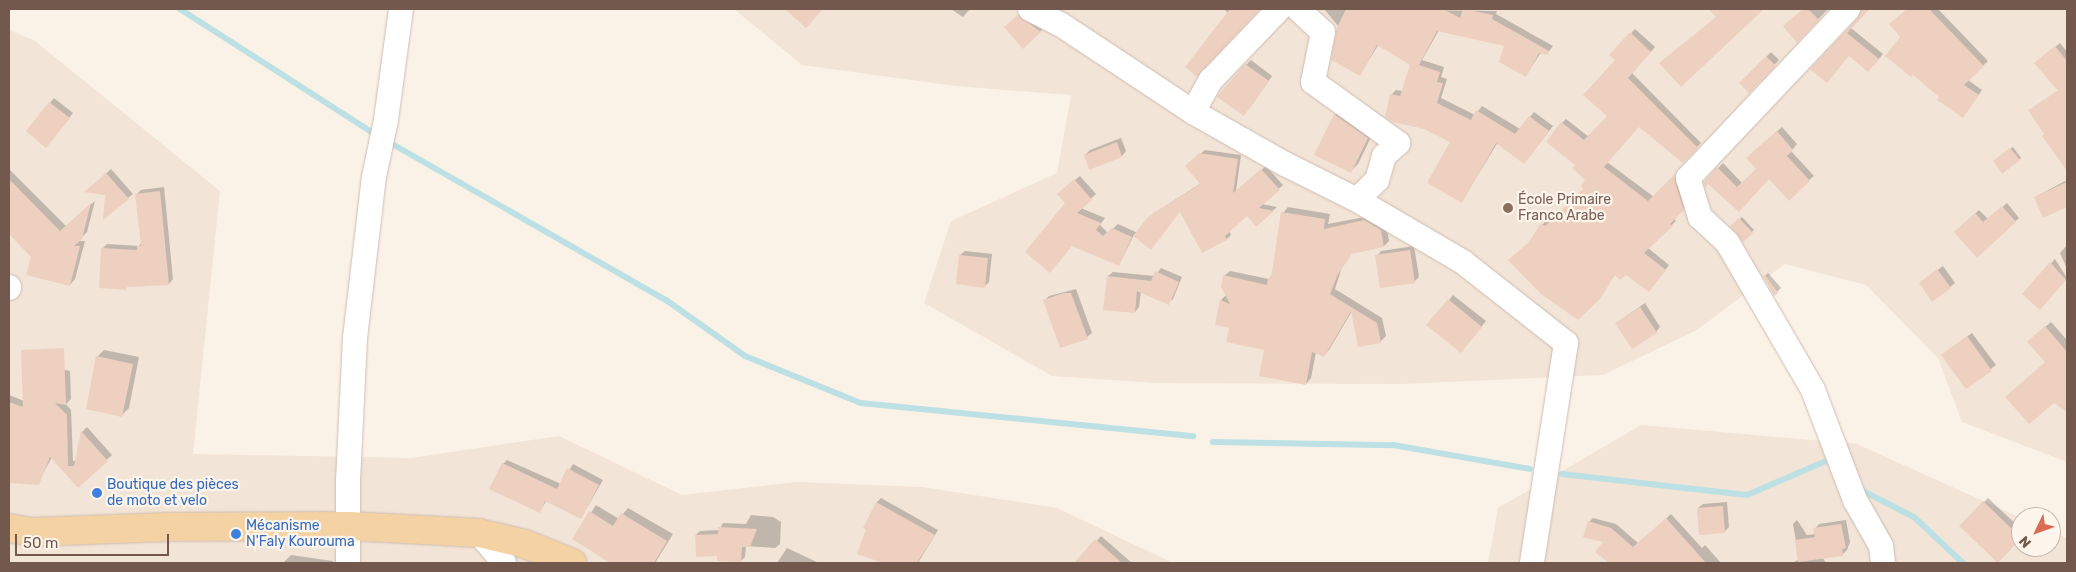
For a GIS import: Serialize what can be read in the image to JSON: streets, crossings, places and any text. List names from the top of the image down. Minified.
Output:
{"places":["École Primaire Franco Arabe","Boutique des pièces de moto et velo","Mécanisme N'Faly Kourouma"],"scale_bar":"50 m","north":"bottom left"}
